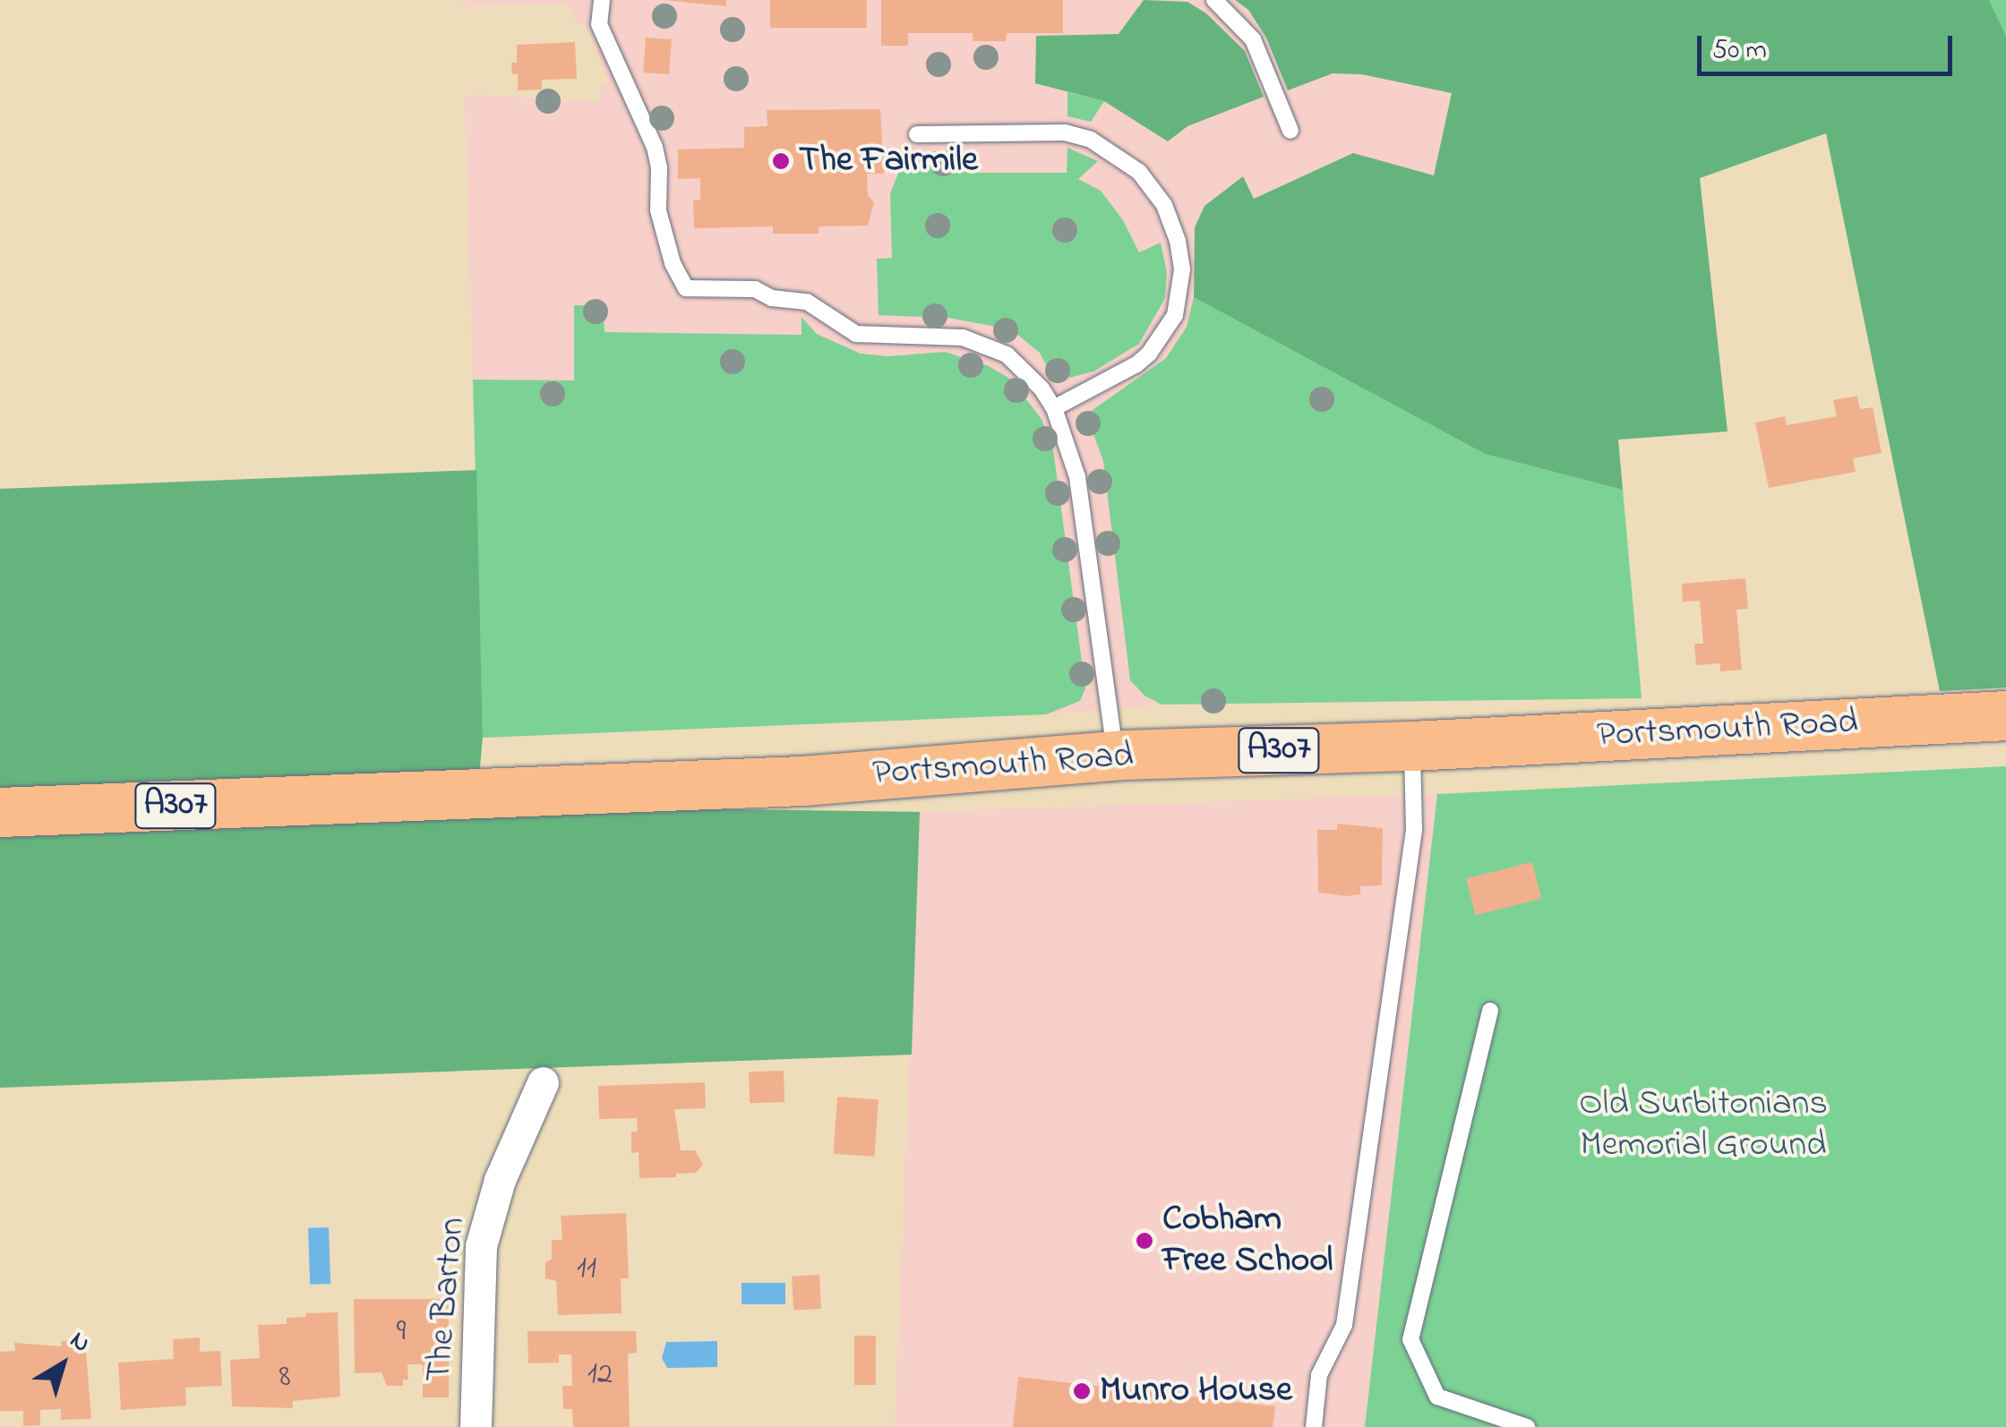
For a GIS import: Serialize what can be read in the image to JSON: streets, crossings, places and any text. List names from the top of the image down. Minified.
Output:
{"streets":{"main road":["Portsmouth Road","A307"],"street":["The Barton"]},"parks":["Old Surbitonians Memorial Ground"],"places":["The Fairmile","Cobham Free School","Munro House"],"house_numbers":["11","9","12","8"],"scale_bar":"50 m","north":"top right"}
